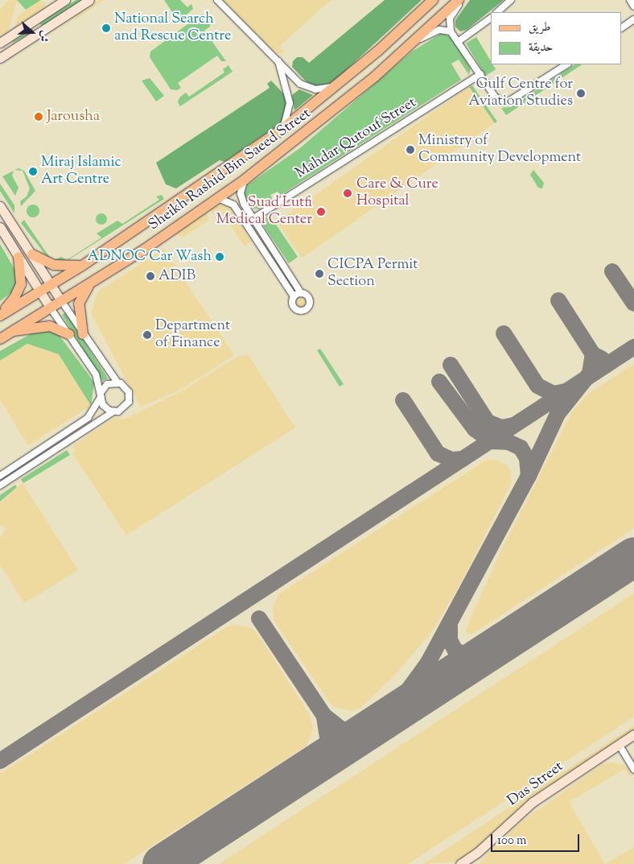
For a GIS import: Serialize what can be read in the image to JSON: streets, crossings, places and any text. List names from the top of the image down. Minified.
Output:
{"streets":{"main road":["Sheikh Rashid Bin Saeed Street"],"street":["Mahdar Qutouf Street","Das Street"]},"places":["National Search and Rescue Centre","Gulf Centre for Aviation Studies","Jarousha","Ministry of Community Development","Miraj Islamic Art Centre","Care & Cure Hospital","Suad Lutfi Medical Center","ADNOC Car Wash","CICPA Permit Section","ADIB","Department of Finance"],"legend":["طريق","حديقة"],"scale_bar":"100 m","north":"right"}
